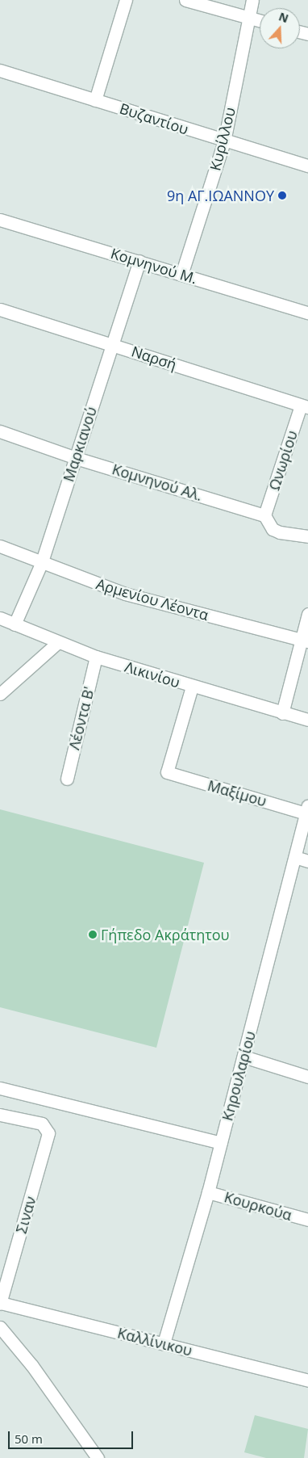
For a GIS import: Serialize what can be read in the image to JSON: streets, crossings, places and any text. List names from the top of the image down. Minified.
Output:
{"streets":{"street":["Βυζαντίου","Κυρίλλου","Κομνηνού Μ.","Ναρσή","Μαρκιανού","Ωνωρίου","Κομνηνού Αλ.","Αρμενίου Λέοντα","Λικινίου","Λέοντα Β'","Μαξίμου","Κηρουλαρίου","Κουρκούα","Σιναν","Καλλίνικου"]},"crossings":[["Βυζαντίου","Κυρίλλου"],["Κυρίλλου","Κομνηνού Μ."],["Κομνηνού Μ.","Μαρκιανού"],["Ναρσή","Μαρκιανού"],["Ναρσή","Ωνωρίου"],["Μαρκιανού","Κομνηνού Αλ."],["Μαρκιανού","Αρμενίου Λέοντα"],["Μαρκιανού","Λικινίου"],["Ωνωρίου","Κομνηνού Αλ."],["Λικινίου","Λέοντα Β'"],["Λικινίου","Μαξίμου"],["Μαξίμου","Κηρουλαρίου"],["Κηρουλαρίου","Κουρκούα"],["Κηρουλαρίου","Καλλίνικου"],["Σιναν","Καλλίνικου"]],"places":["9η ΑΓ.ΙΩΑΝΝΟΥ","Γήπεδο Ακράτητου"],"scale_bar":"50 m","north":"top"}
